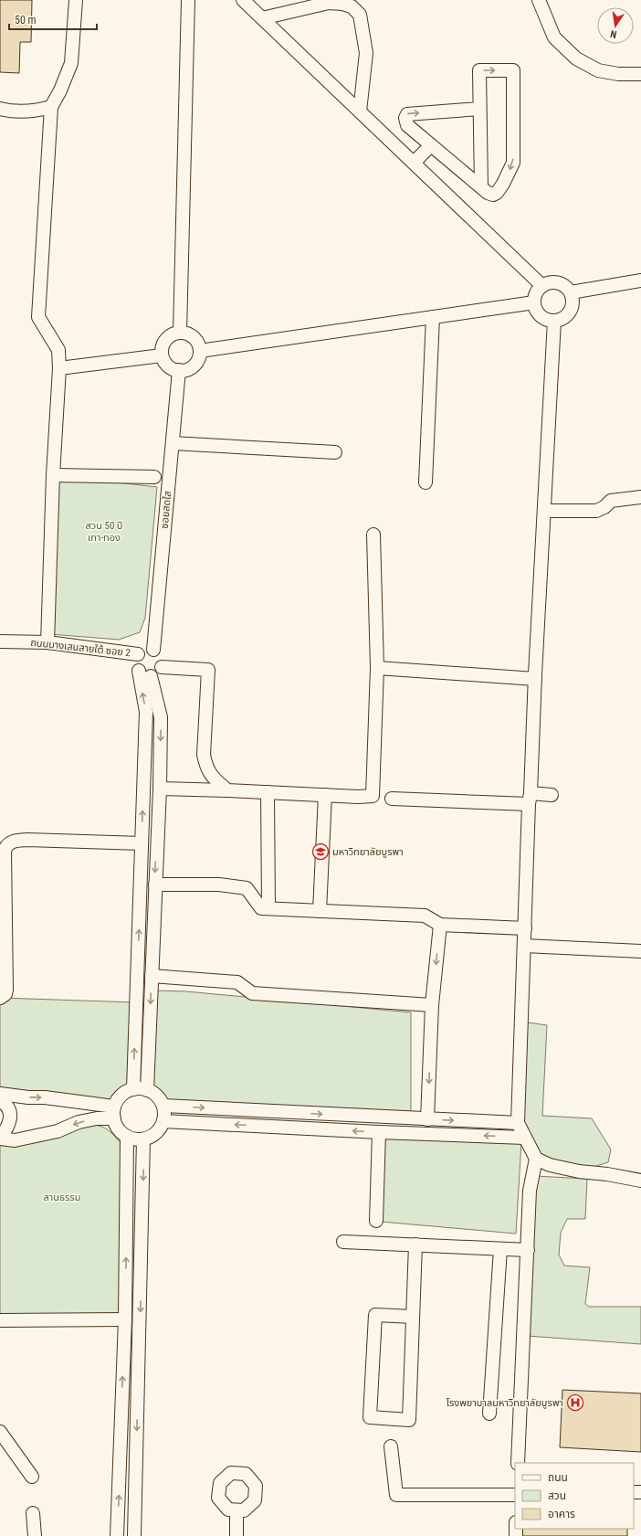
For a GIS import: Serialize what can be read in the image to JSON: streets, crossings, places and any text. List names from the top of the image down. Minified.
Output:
{"streets":{"street":["ซอยสดใส","ถนนบางเสนสายใต้ ซอย 2"]},"crossings":[["ซอยสดใส","ถนนบางเสนสายใต้ ซอย 2"]],"parks":["สวน 50 ปี เทา-ทอง","ลานธรรม"],"places":{"school or university":["มหาวิทยาลัยบูรพา"],"hospital":["โรงพยาบาลมหาวิทยาลัยบูรพา"]},"legend":["ถนน","สวน","อาคาร"],"scale_bar":"50 m","north":"bottom"}
